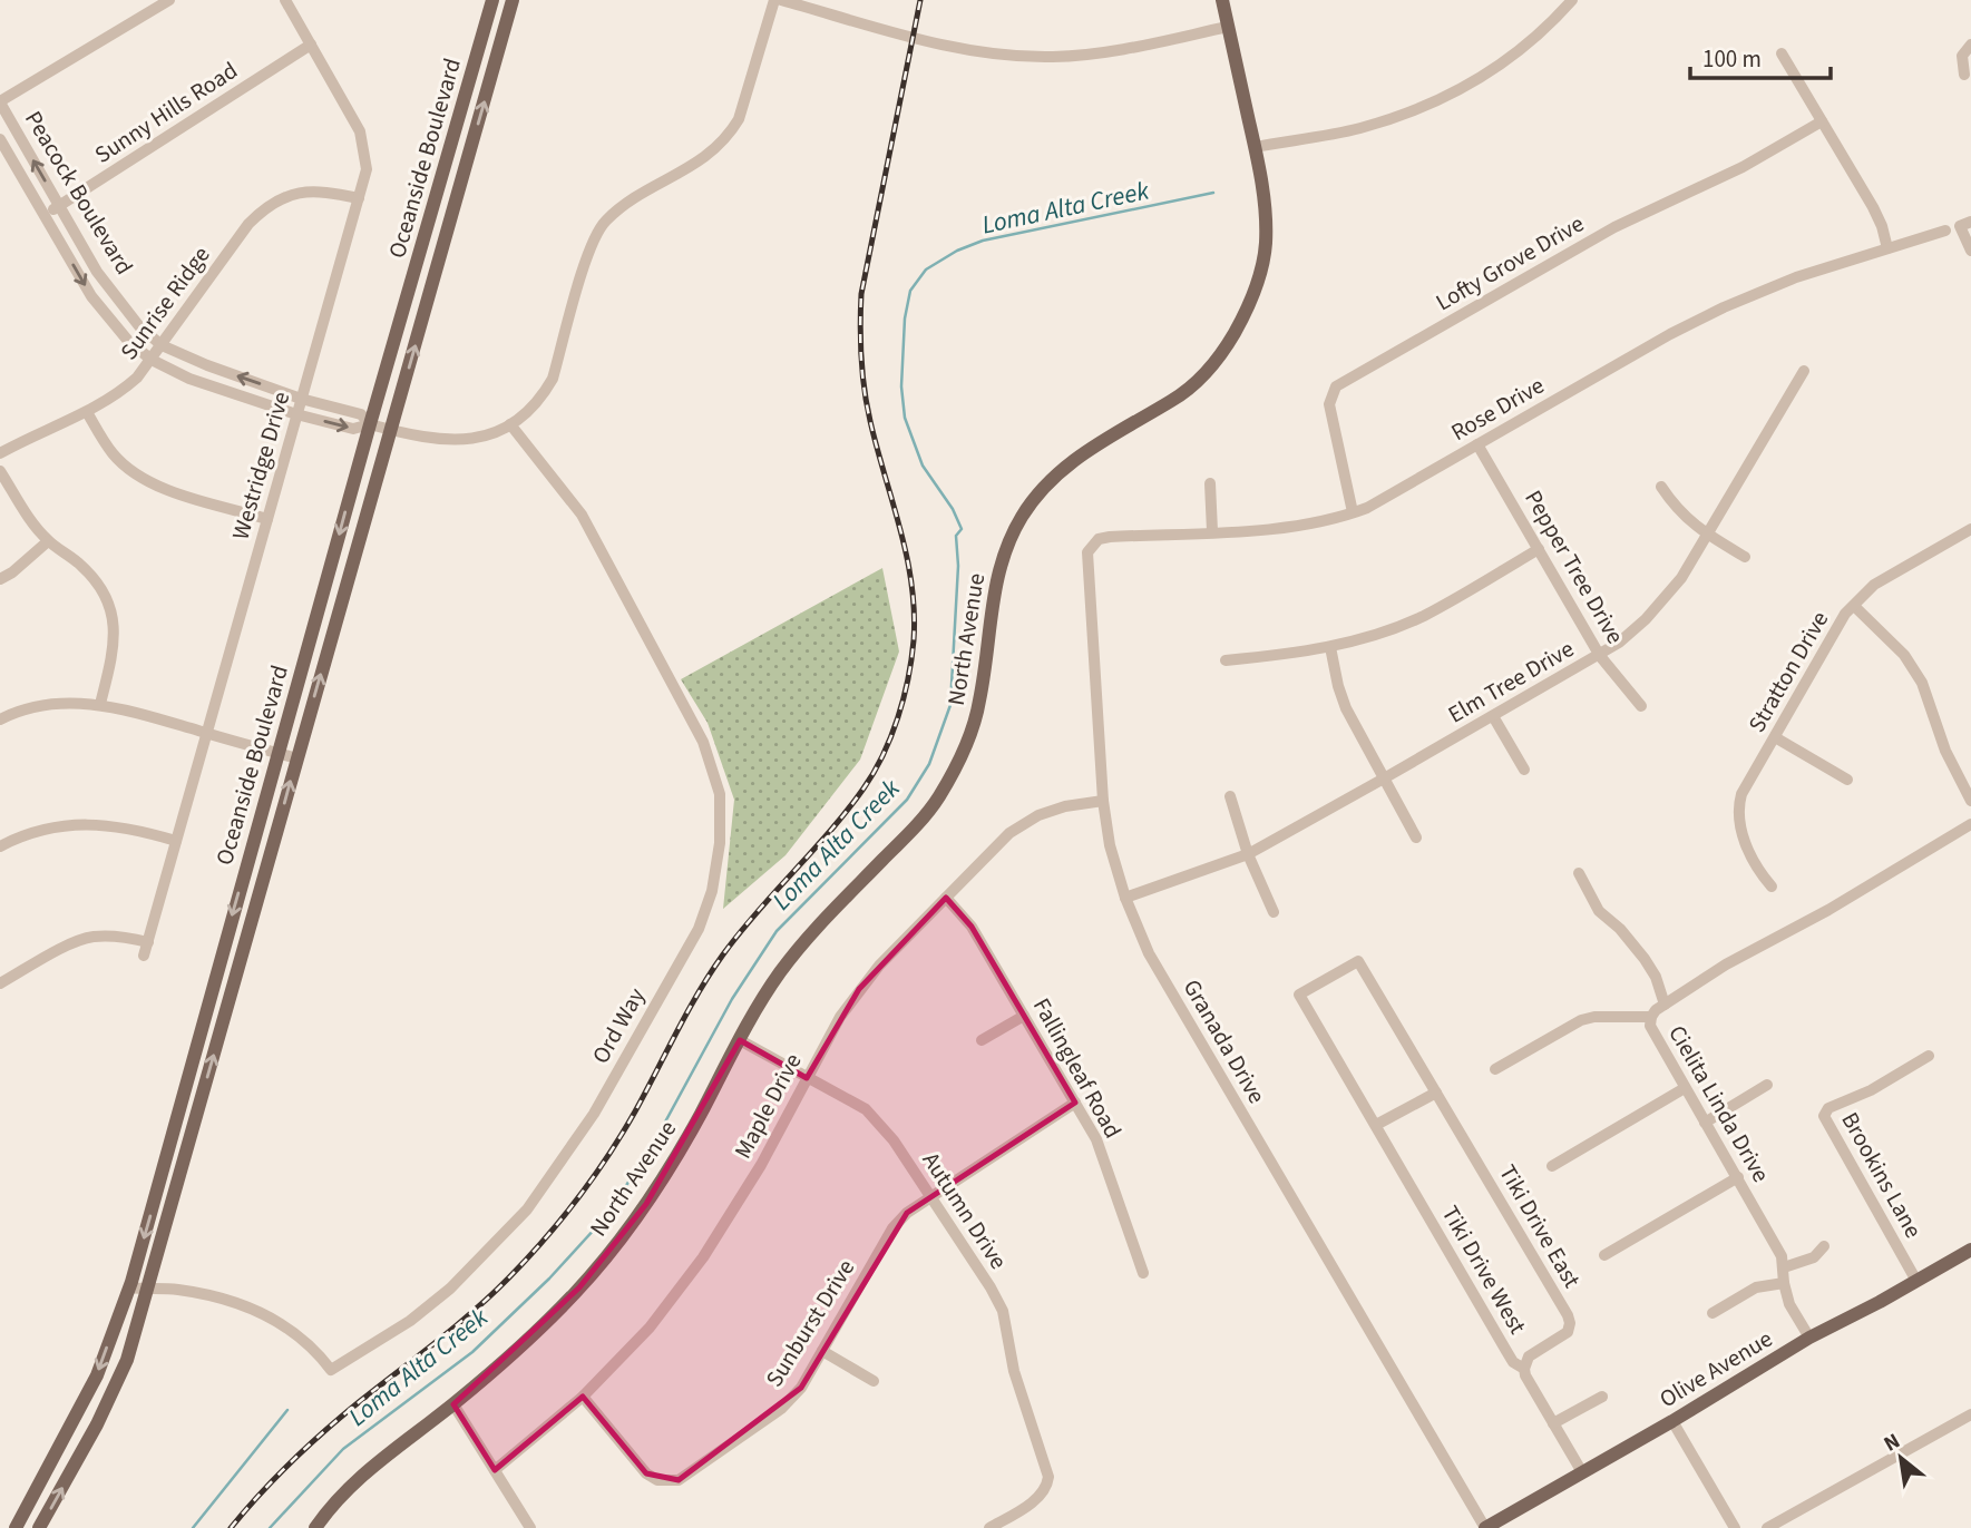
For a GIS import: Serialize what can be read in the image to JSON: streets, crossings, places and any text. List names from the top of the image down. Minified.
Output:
{"streets":{"main road":["Oceanside Boulevard","North Avenue","Olive Avenue"],"street":["Sunny Hills Road","Peacock Boulevard","Lofty Grove Drive","Sunrise Ridge","Rose Drive","Westridge Drive","Pepper Tree Drive","Stratton Drive","Elm Tree Drive","Ord Way","Granada Drive","Fallingleaf Road","Cielita Linda Drive","Maple Drive","Brookins Lane","Autumn Drive","Tiki Drive East","Tiki Drive West","Sunburst Drive"]},"crossings":[["Sunny Hills Road","Peacock Boulevard"],["Sunny Hills Road","Westridge Drive"],["Oceanside Boulevard","Peacock Boulevard"],["Oceanside Boulevard","Ord Way"],["Peacock Boulevard","Sunrise Ridge"],["Peacock Boulevard","Westridge Drive"],["Peacock Boulevard","Ord Way"],["Lofty Grove Drive","Rose Drive"],["Sunrise Ridge","Westridge Drive"],["Rose Drive","Pepper Tree Drive"],["Rose Drive","Granada Drive"],["Pepper Tree Drive","Elm Tree Drive"],["North Avenue","Autumn Drive"],["Elm Tree Drive","Granada Drive"],["Granada Drive","Maple Drive"],["Granada Drive","Olive Avenue"],["Fallingleaf Road","Maple Drive"],["Fallingleaf Road","Sunburst Drive"],["Cielita Linda Drive","Olive Avenue"],["Maple Drive","Autumn Drive"],["Maple Drive","Sunburst Drive"],["Brookins Lane","Olive Avenue"],["Autumn Drive","Sunburst Drive"],["Tiki Drive East","Tiki Drive West"],["Tiki Drive West","Olive Avenue"]],"water":["Loma Alta Creek"],"scale_bar":"100 m","north":"top left"}
